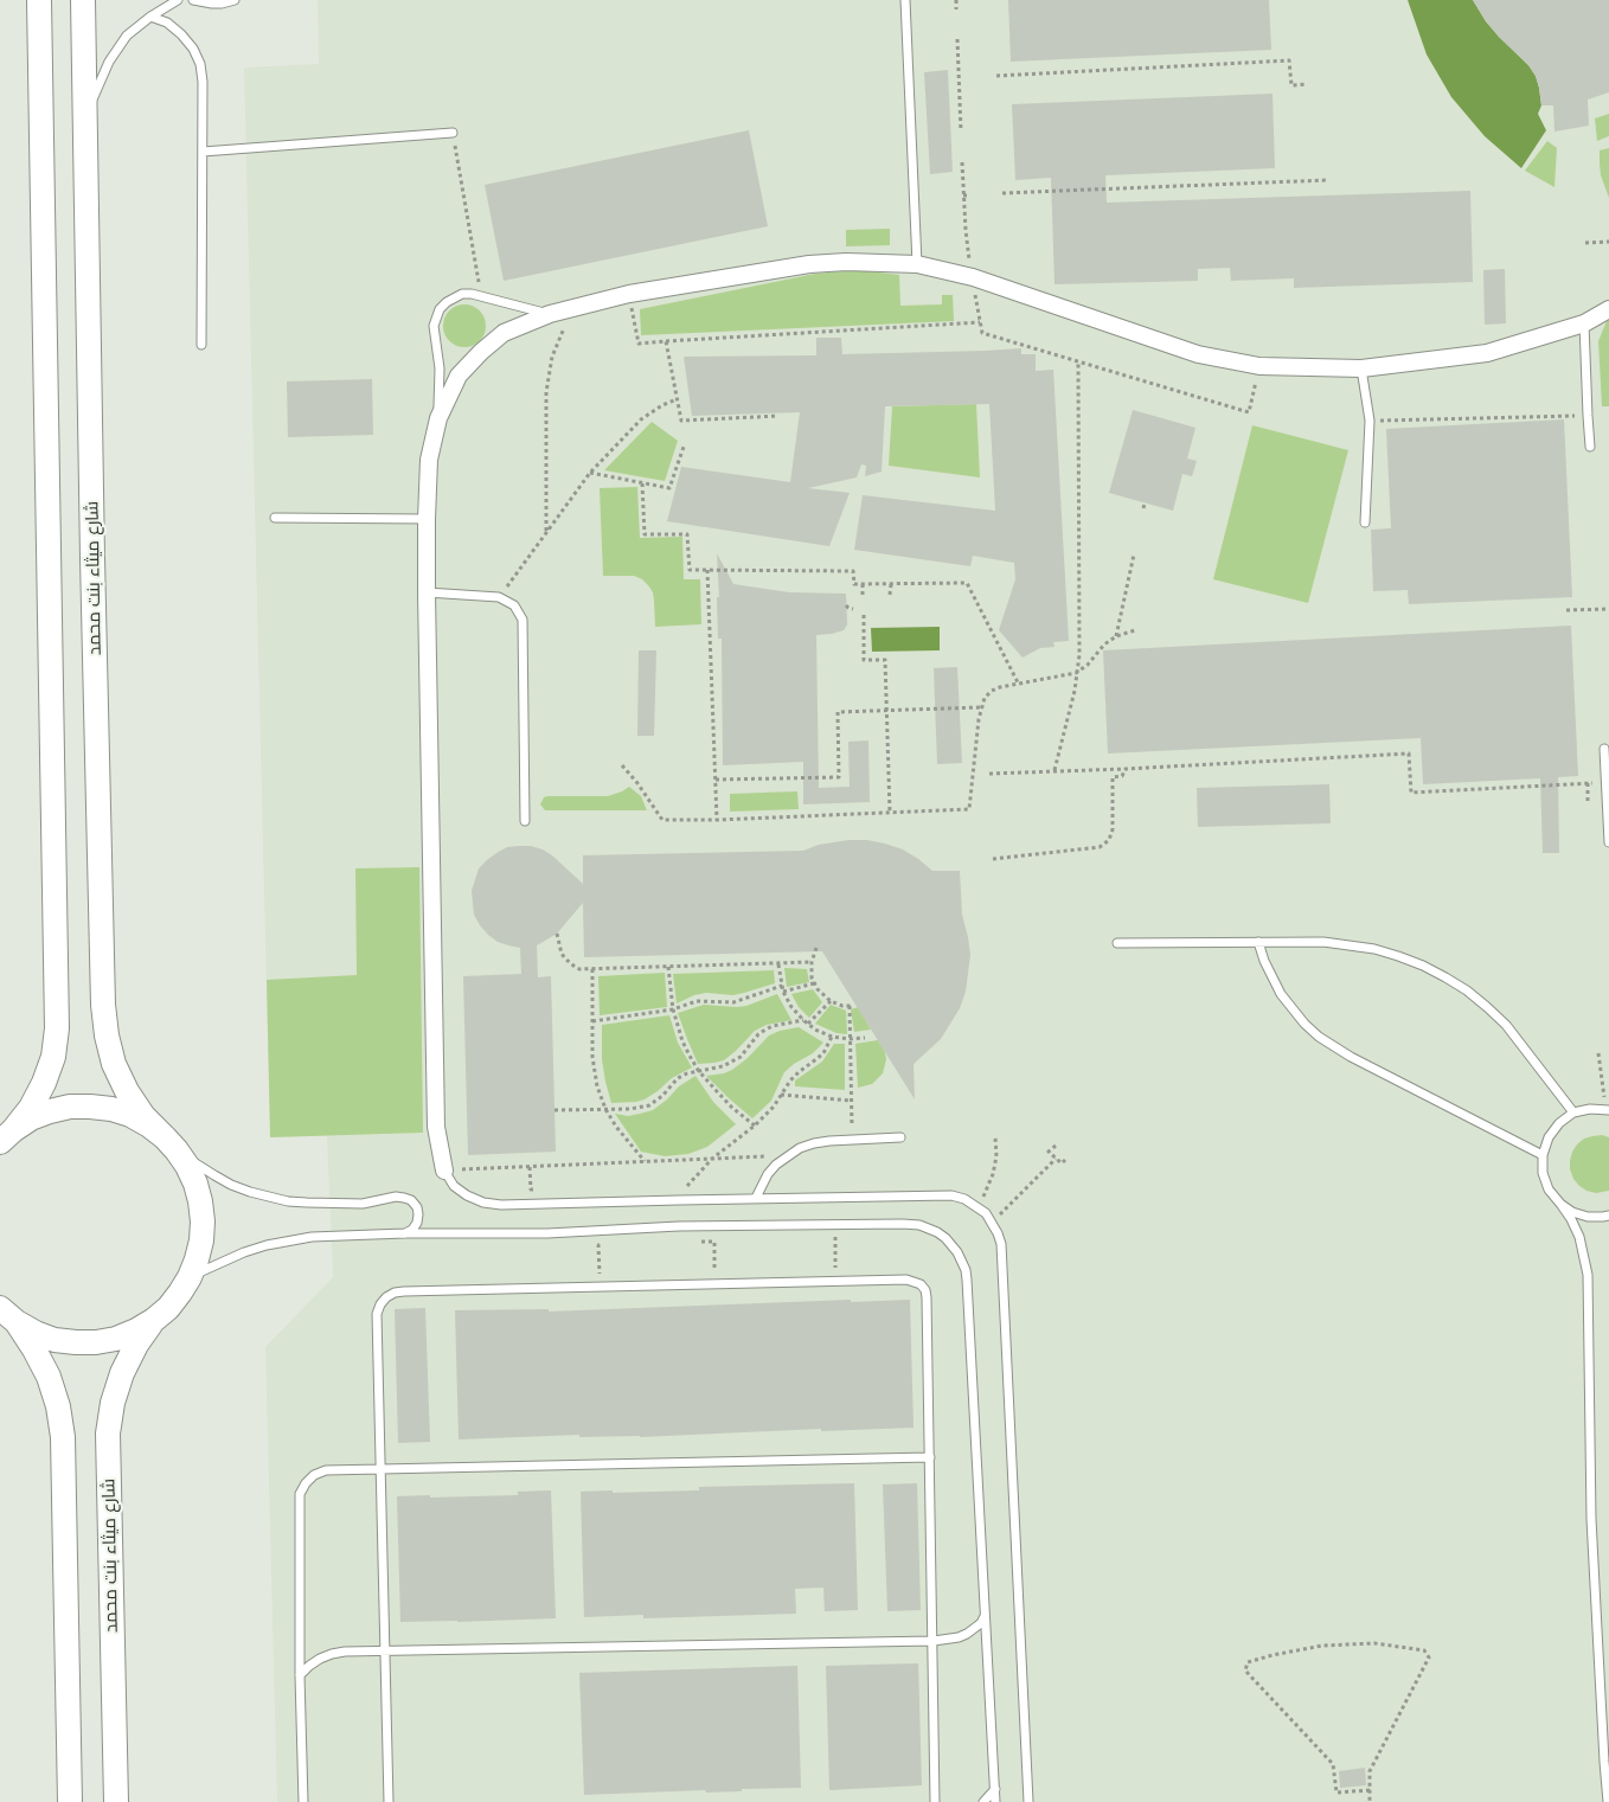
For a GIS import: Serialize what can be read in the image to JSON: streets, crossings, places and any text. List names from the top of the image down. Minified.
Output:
{"streets":{"main road":["شارع ميثاء بنت محمد"]}}
